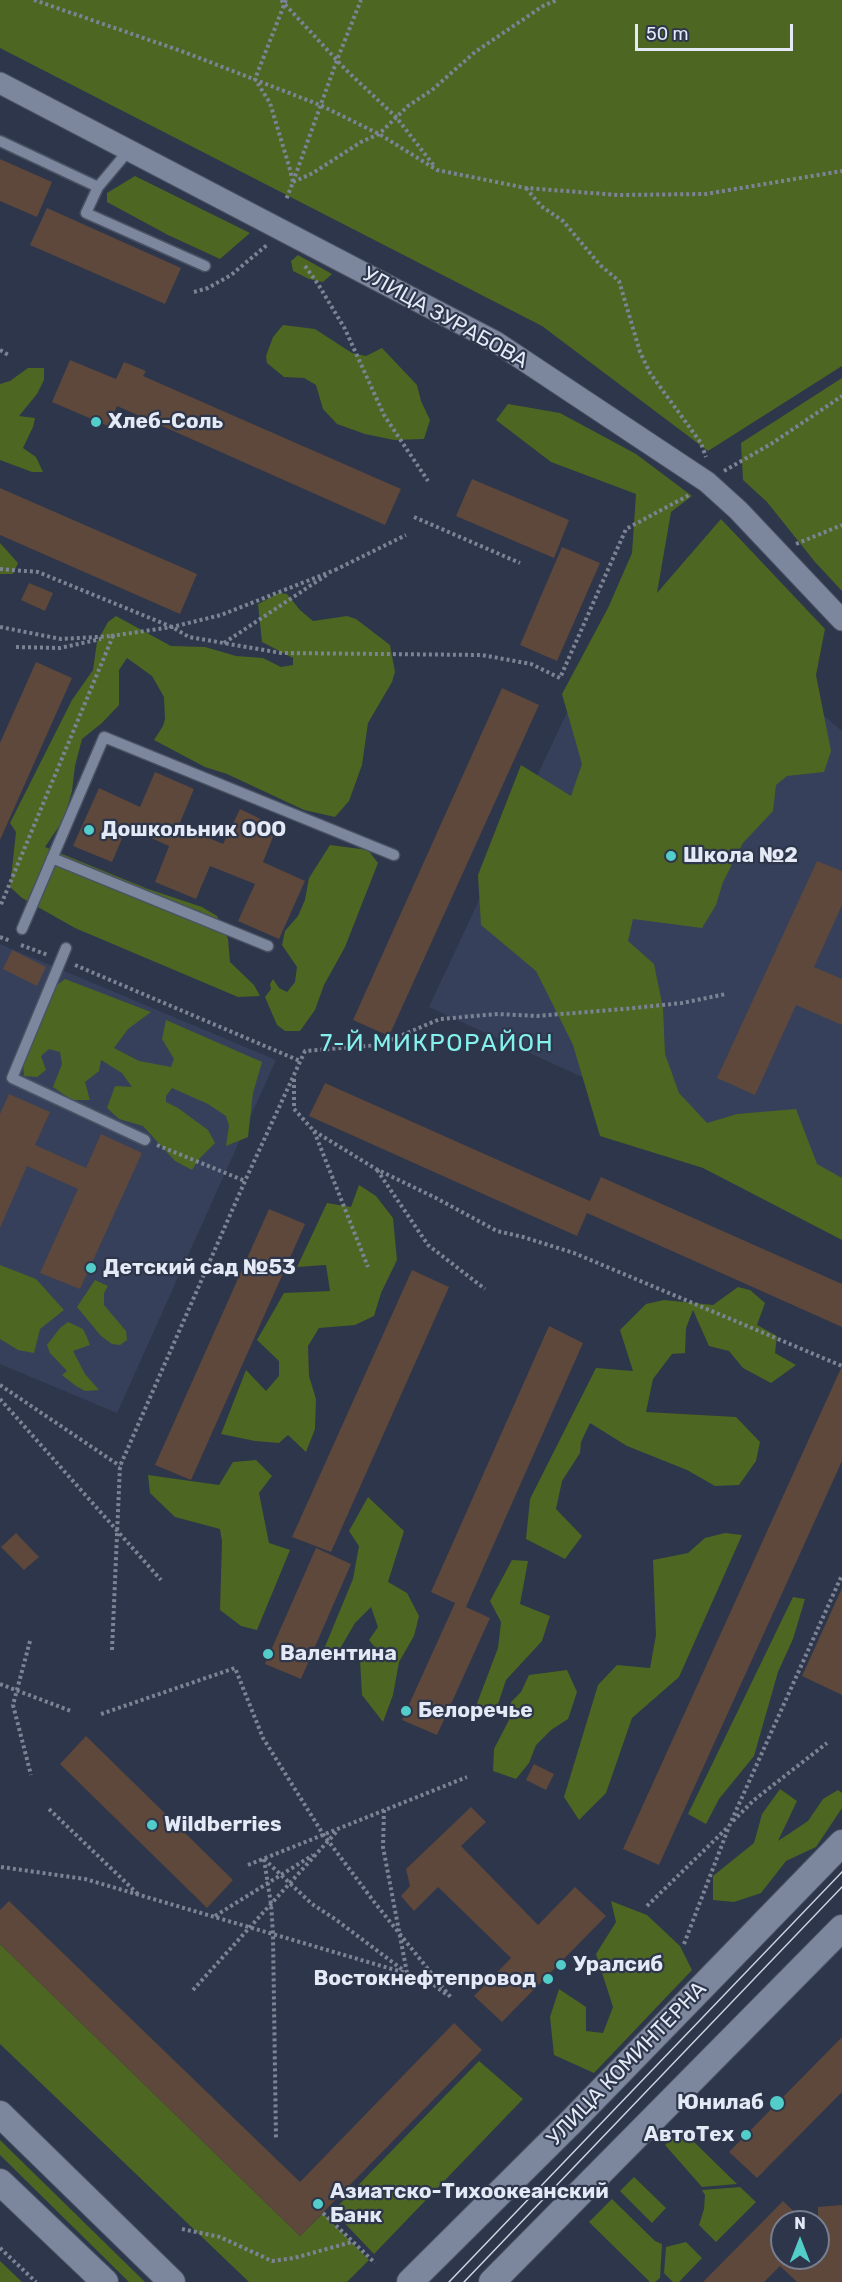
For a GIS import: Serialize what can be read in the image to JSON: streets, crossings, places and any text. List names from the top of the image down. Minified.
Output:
{"streets":{"street":["УЛИЦА ЗУРАБОВА","УЛИЦА КОМИНТЕРНА"]},"districts":["7-Й МИКРОРАЙОН"],"places":["Хлеб-Соль","Дошкольник ООО","Школа №2","Детский сад №53","Валентина","Белоречье","Wildberries","Уралсиб","Востокнефтепровод","Юнилаб","АвтоТех","Азиатско-Тихоокеанский Банк"],"scale_bar":"50 m","north":"top"}
